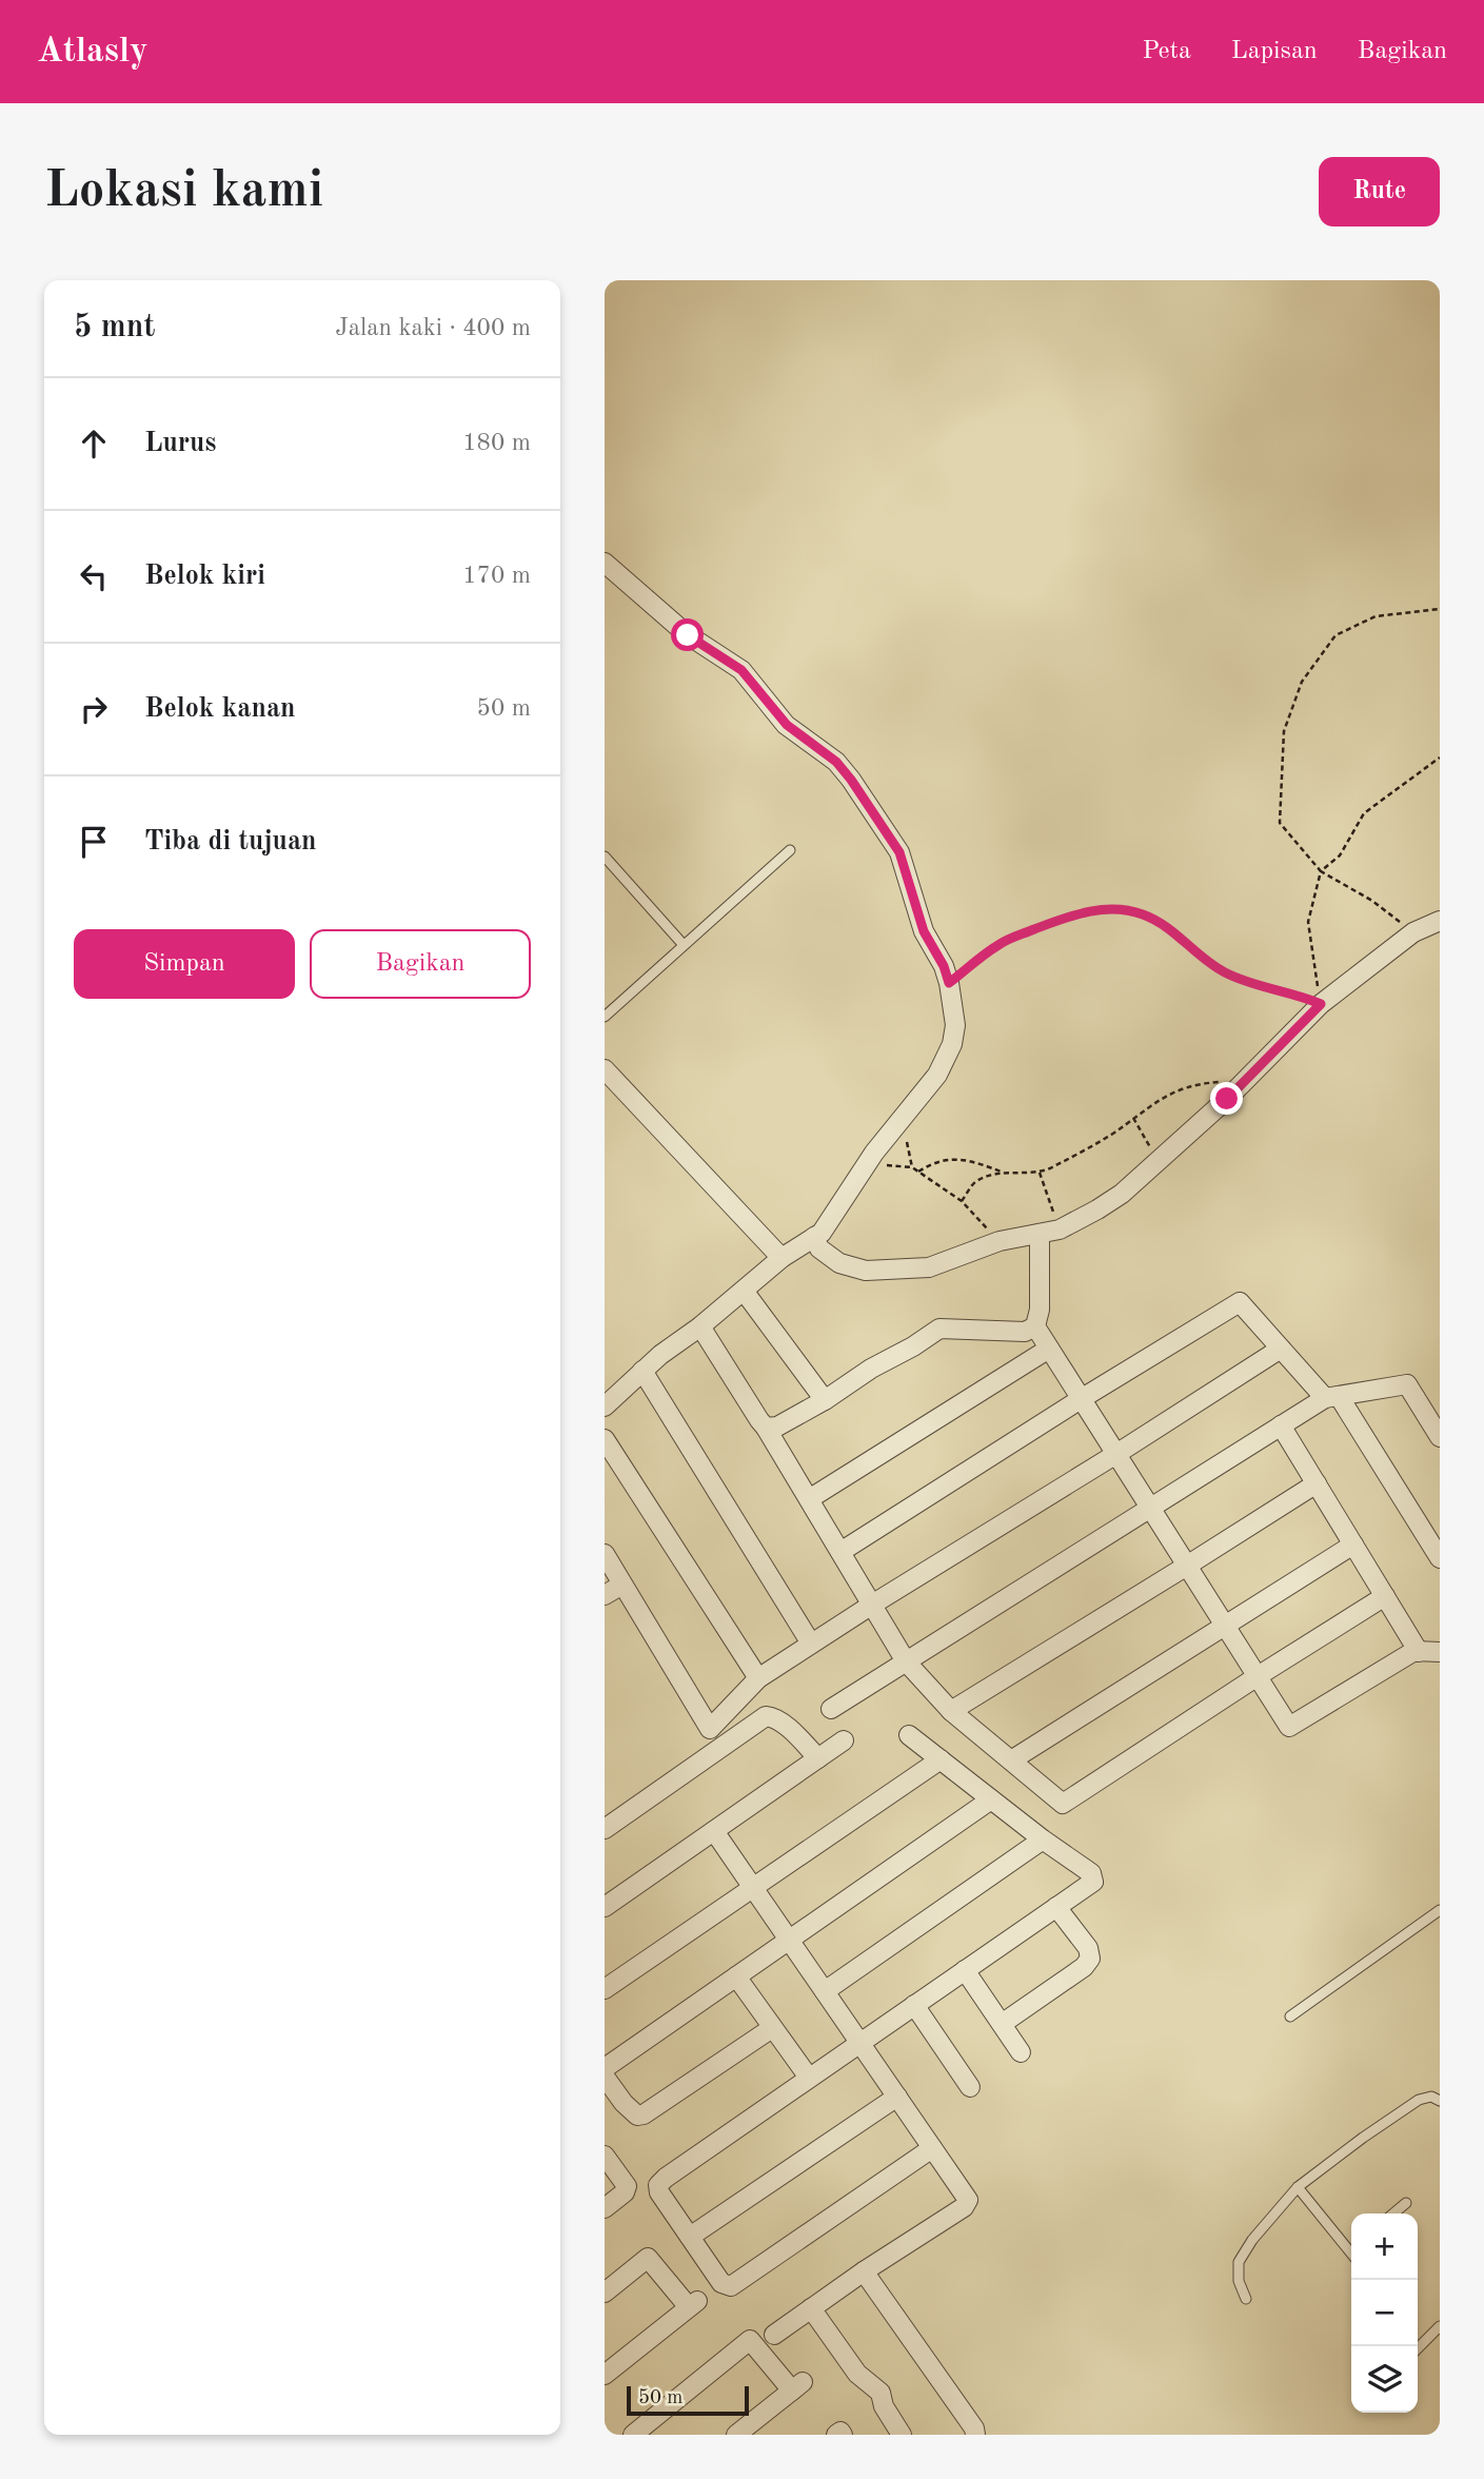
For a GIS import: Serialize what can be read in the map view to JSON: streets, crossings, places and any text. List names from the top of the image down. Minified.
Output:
{"scale_bar":"50 m","page":{"header":"Atlasly","nav":["Peta","Lapisan","Bagikan"],"buttons":["Rute",["Simpan","Bagikan"]],"title":"Lokasi kami","heading":["5 mnt","Jalan kaki · 400 m"],"list":[["Lurus","180 m"],["Belok kiri","170 m"],["Belok kanan","50 m"],"Tiba di tujuan"],"map_buttons":["+","−"],"scale":"50 m"}}
